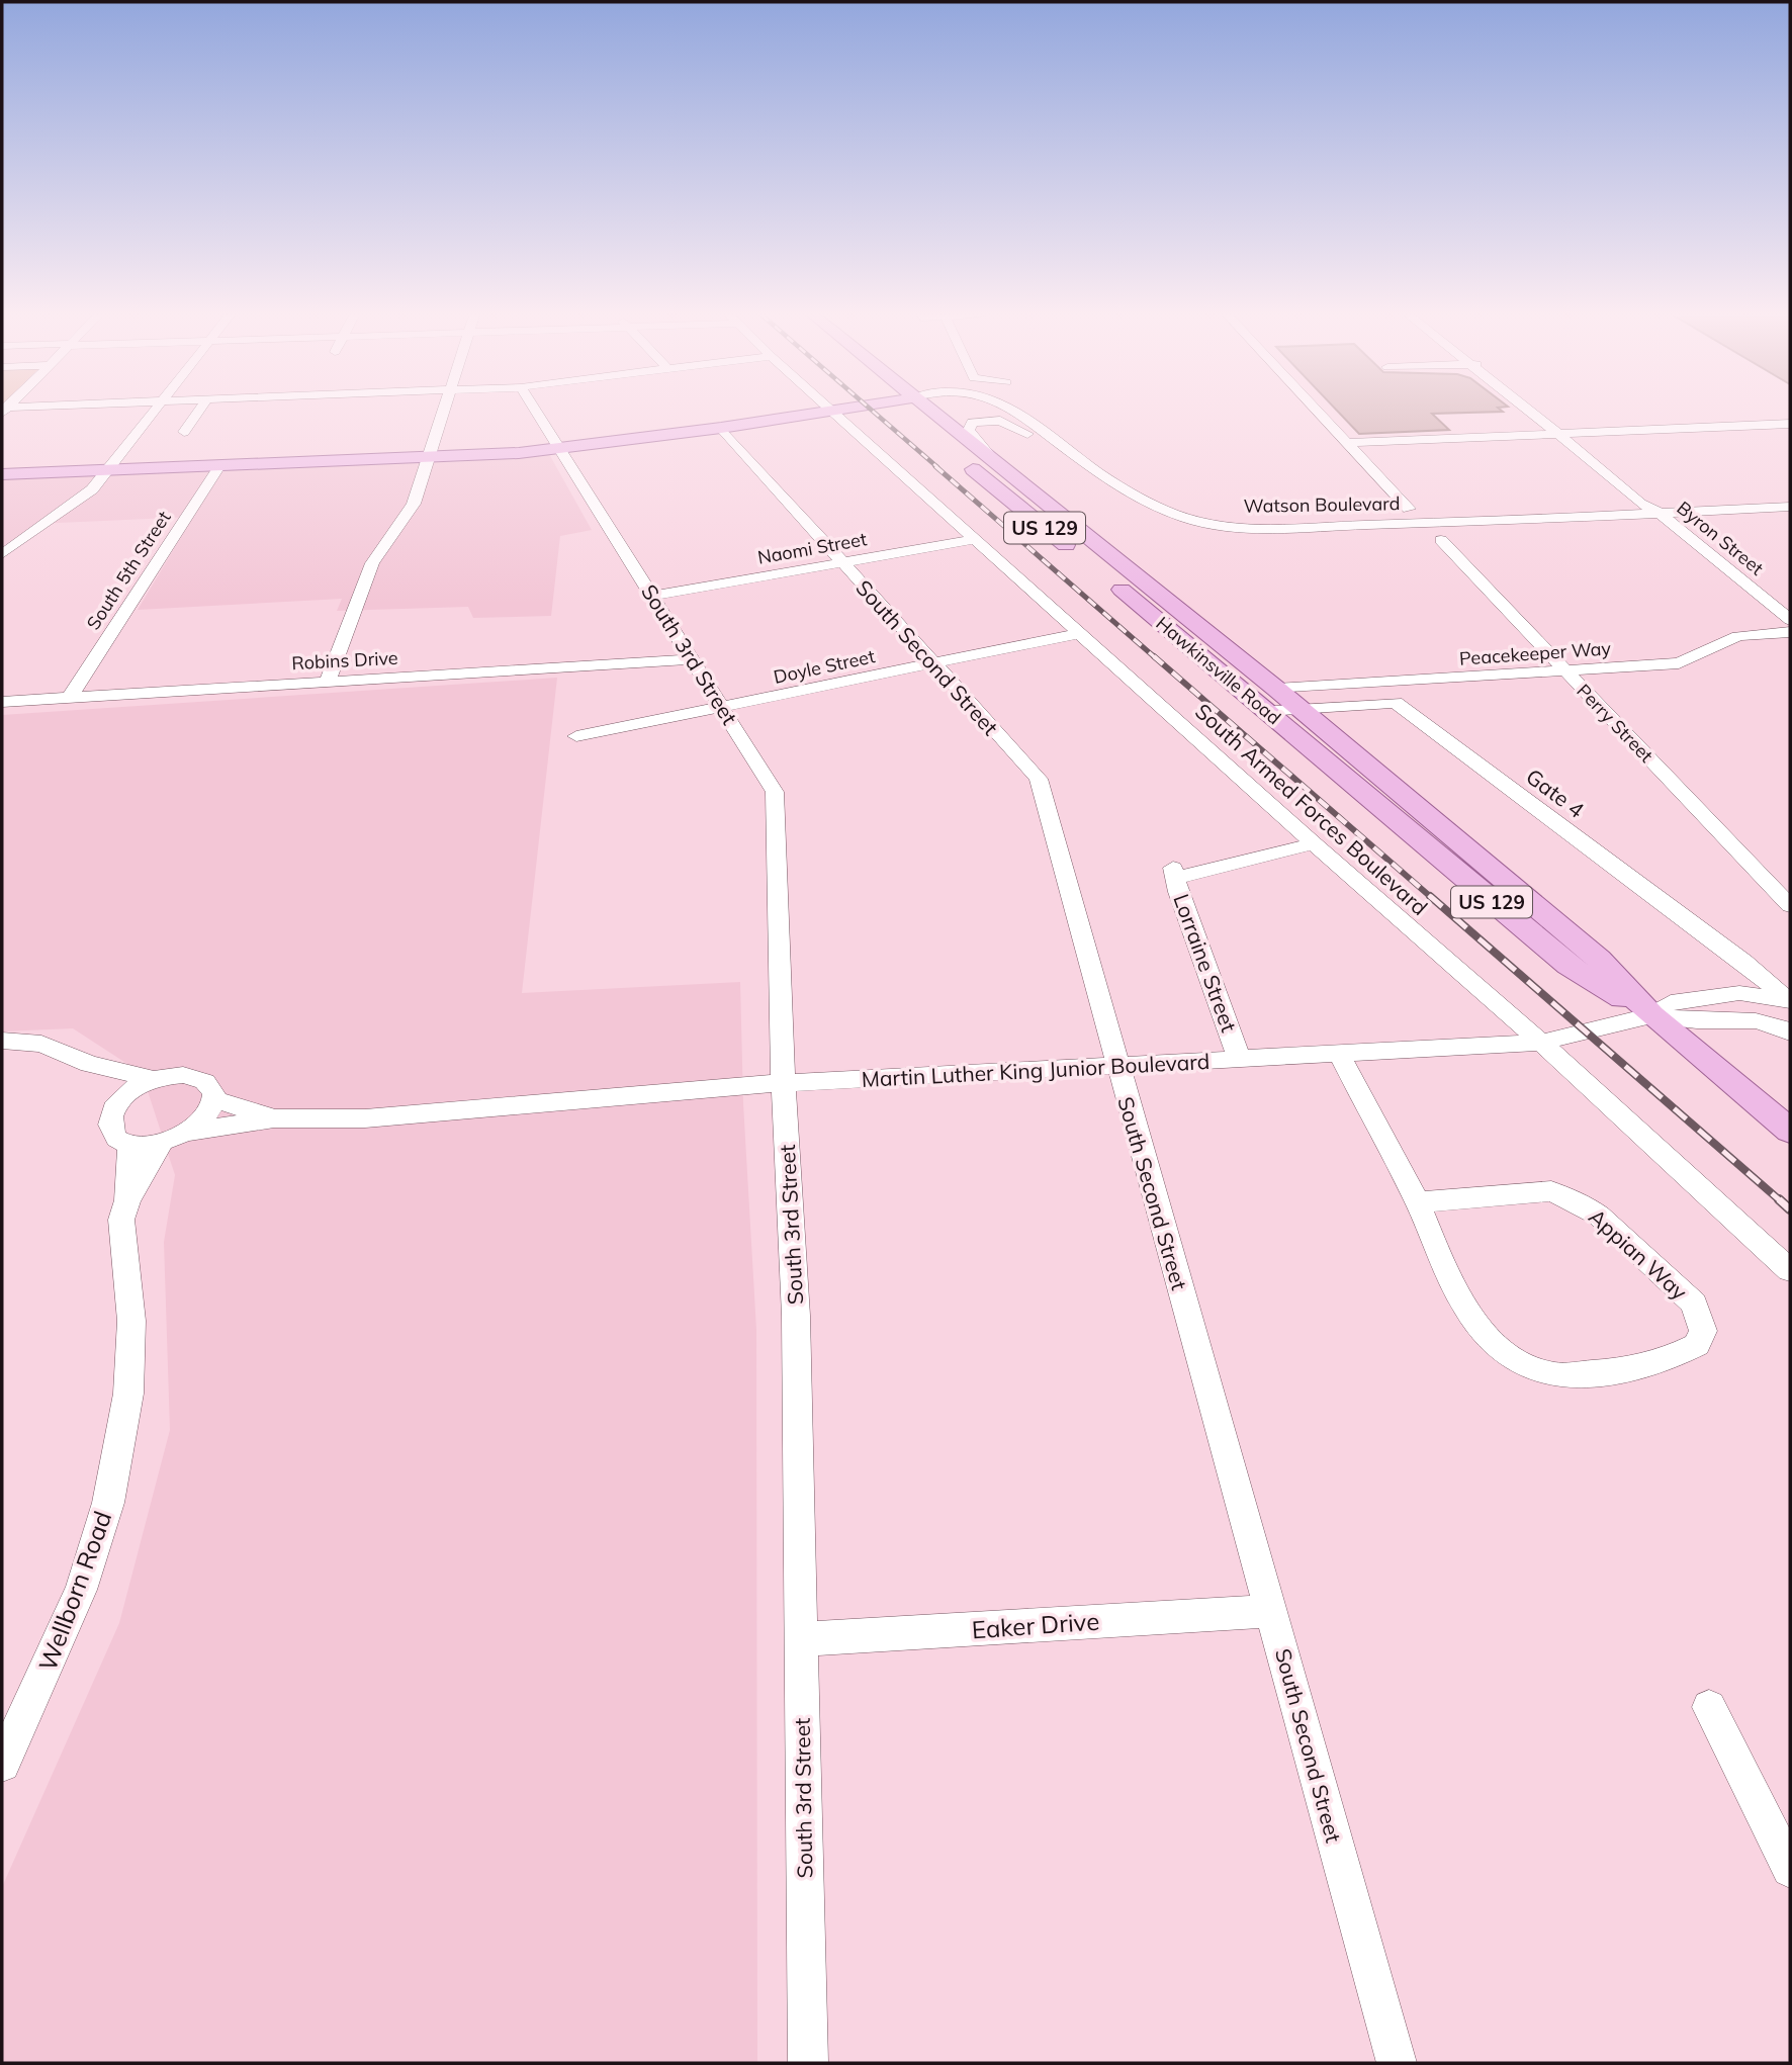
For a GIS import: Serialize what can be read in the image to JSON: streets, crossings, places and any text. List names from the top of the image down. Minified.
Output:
{"streets":{"main road":["Watson Boulevard","US 129","Hawkinsville Road"],"street":["Byron Street","Naomi Street","South 5th Street","Peacekeeper Way","South 3rd Street","South Second Street","Robins Drive","Doyle Street","Perry Street","Gate 4","South Armed Forces Boulevard","Lorraine Street","Martin Luther King Junior Boulevard","Appian Way","Wellborn Road","Eaker Drive"]},"crossings":[["Watson Boulevard","Byron Street"],["Watson Boulevard","South 5th Street"],["Watson Boulevard","South 3rd Street"],["Watson Boulevard","South Second Street"],["Naomi Street","South 3rd Street"],["Naomi Street","South Second Street"],["Naomi Street","South Armed Forces Boulevard"],["South 5th Street","Robins Drive"],["Peacekeeper Way","Hawkinsville Road"],["Peacekeeper Way","Perry Street"],["South 3rd Street","Robins Drive"],["South 3rd Street","Doyle Street"],["South 3rd Street","Martin Luther King Junior Boulevard"],["South 3rd Street","Eaker Drive"],["South Second Street","Doyle Street"],["South Second Street","Martin Luther King Junior Boulevard"],["South Second Street","Eaker Drive"],["Doyle Street","South Armed Forces Boulevard"],["Hawkinsville Road","Gate 4"],["Hawkinsville Road","Martin Luther King Junior Boulevard"],["Gate 4","Martin Luther King Junior Boulevard"],["South Armed Forces Boulevard","Martin Luther King Junior Boulevard"],["Lorraine Street","Martin Luther King Junior Boulevard"],["Martin Luther King Junior Boulevard","Appian Way"]]}
